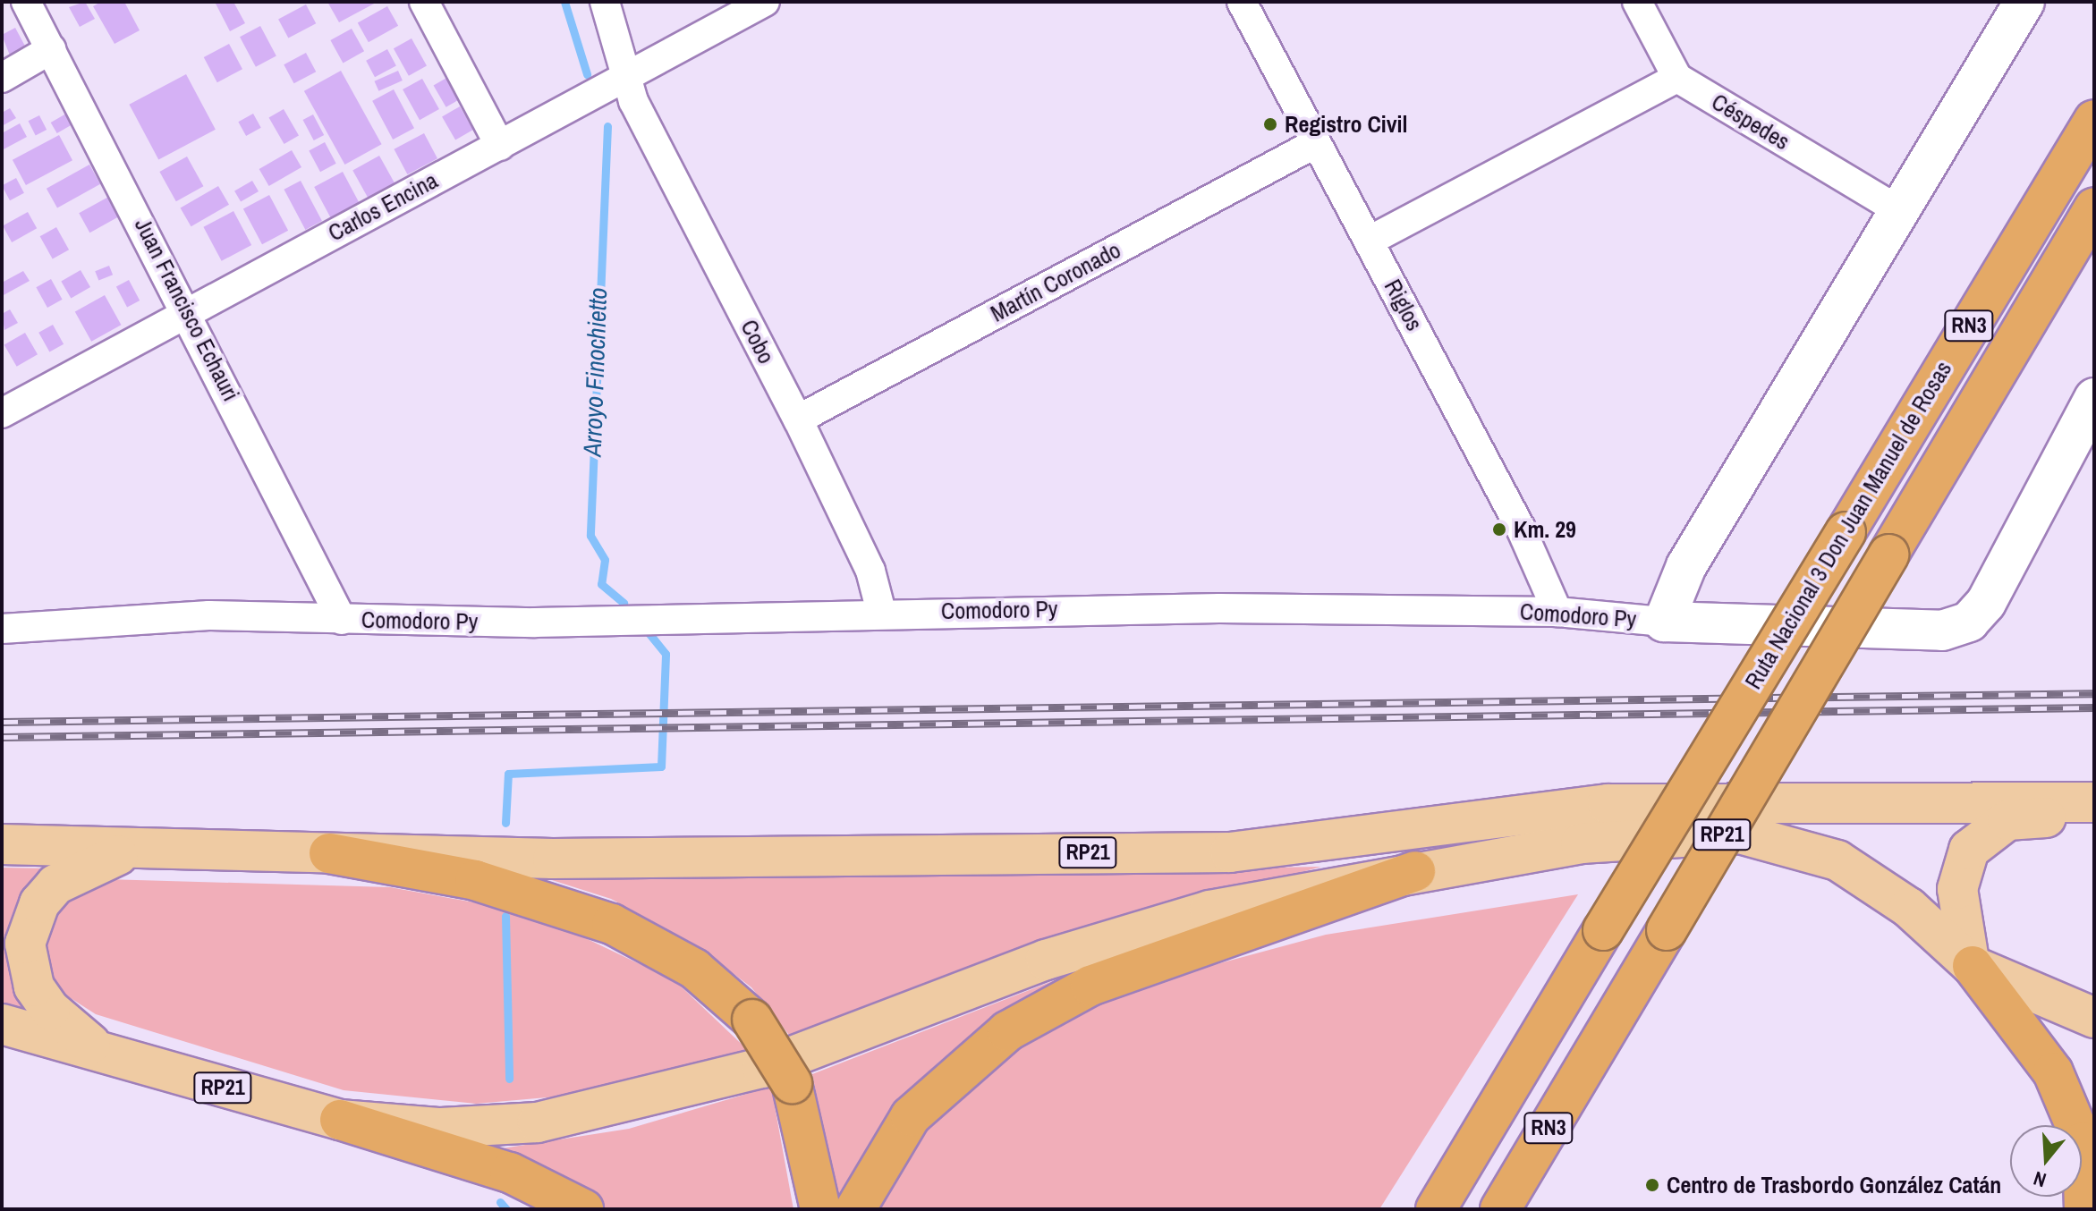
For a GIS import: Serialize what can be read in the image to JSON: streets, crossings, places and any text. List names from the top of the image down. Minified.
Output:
{"streets":{"highway":["RN3","Ruta Nacional 3 Don Juan Manuel de Rosas"],"main road":["RP21"],"street":["Céspedes","Carlos Encina","Martín Coronado","Riglos","Juan Francisco Echauri","Cobo","Comodoro Py"]},"crossings":[["Carlos Encina","Juan Francisco Echauri"],["Carlos Encina","Cobo"],["Martín Coronado","Riglos"],["Martín Coronado","Cobo"],["Riglos","Comodoro Py"],["Juan Francisco Echauri","Comodoro Py"],["RN3","Ruta Nacional 3 Don Juan Manuel de Rosas"],["Cobo","Comodoro Py"]],"water":["Arroyo Finochietto"],"places":["Registro Civil","Km. 29","Centro de Trasbordo González Catán"],"north":"bottom"}
